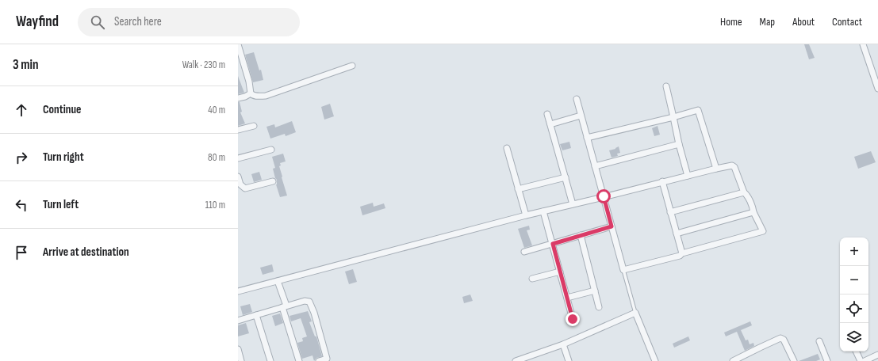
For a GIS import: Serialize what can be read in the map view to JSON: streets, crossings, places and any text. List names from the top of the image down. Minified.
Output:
{"page":{"header":"Wayfind","search":"Search here","nav":["Home","Map","About","Contact"],"heading":["3 min","Walk · 230 m"],"list":[["Continue","40 m"],["Turn right","80 m"],["Turn left","110 m"],"Arrive at destination"],"map_buttons":["+","−"]}}
